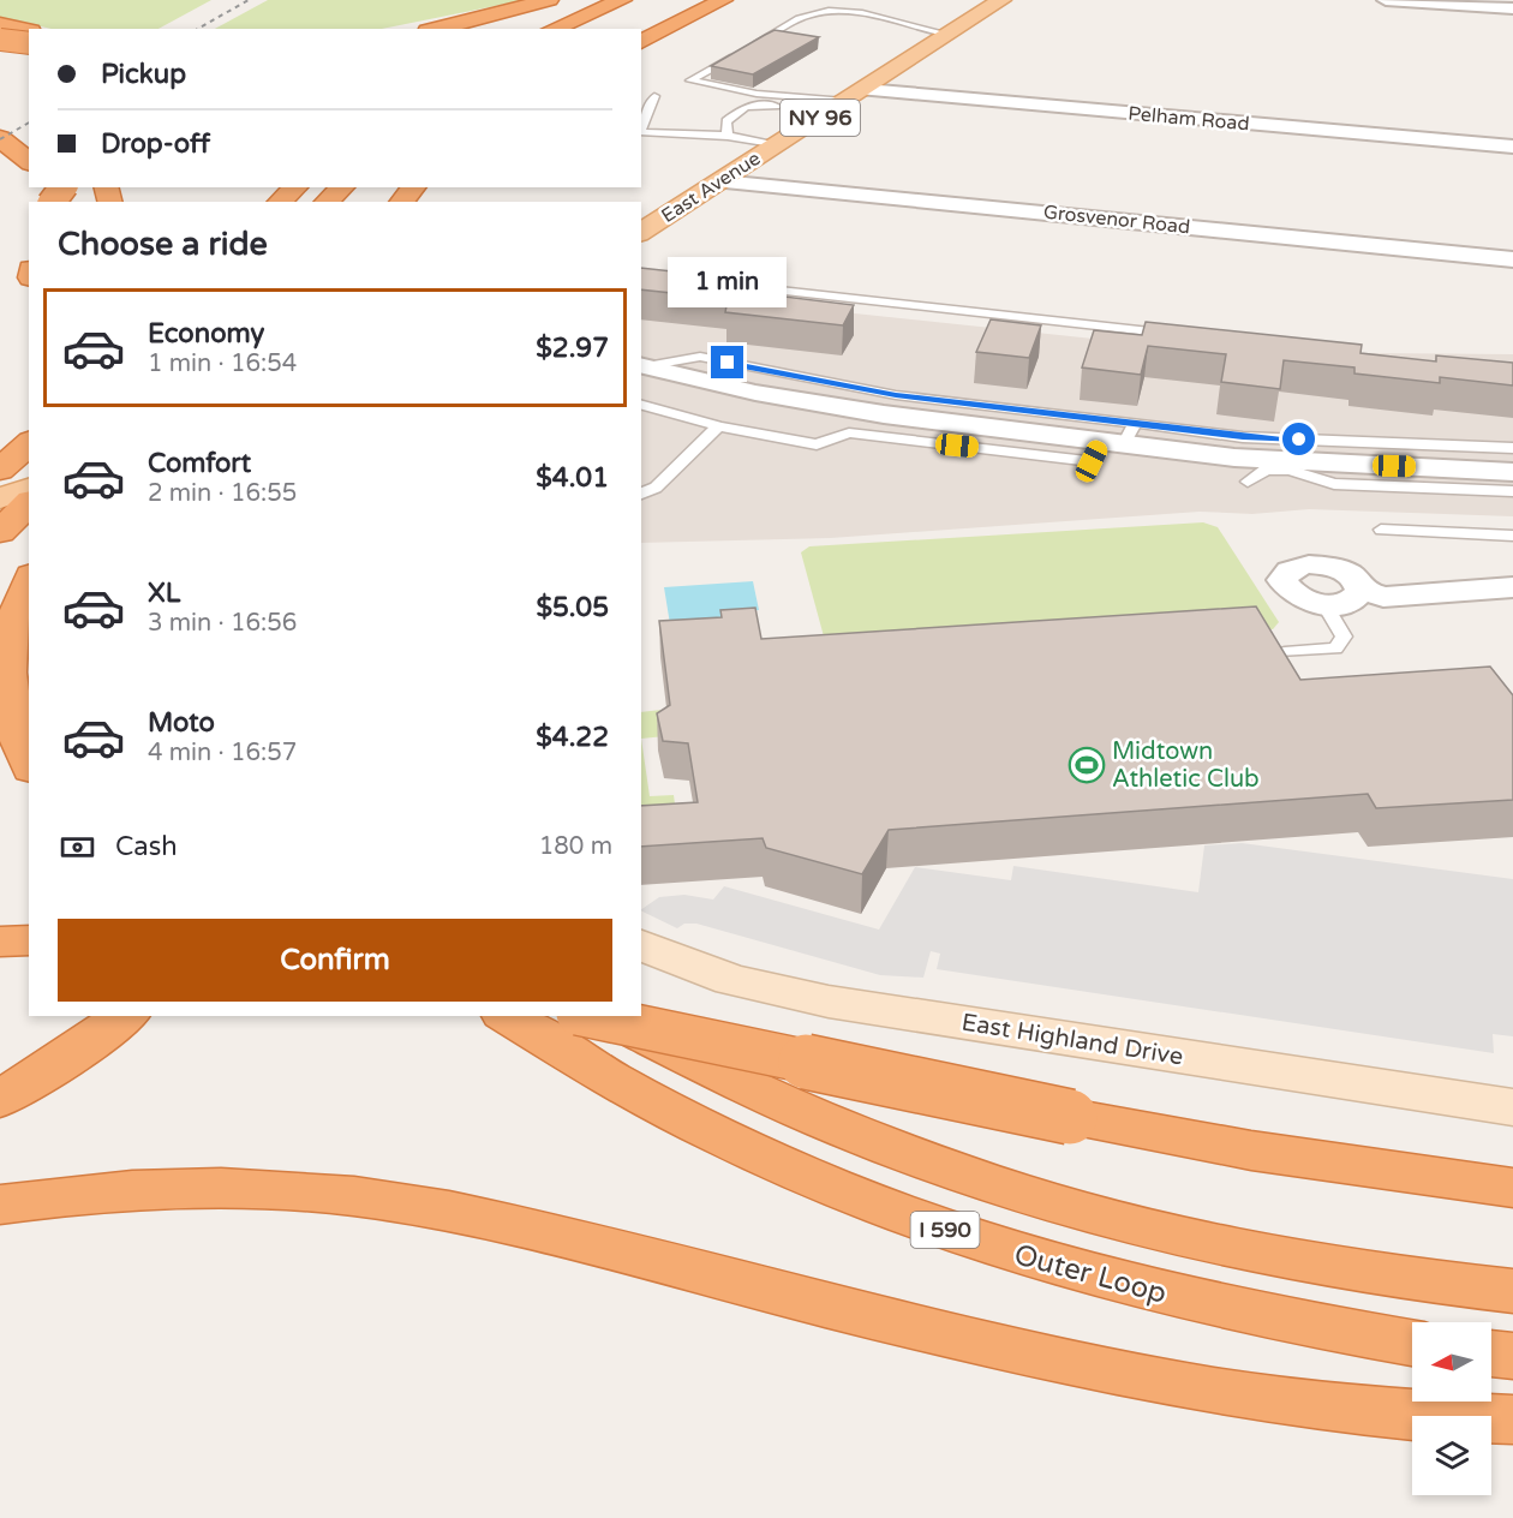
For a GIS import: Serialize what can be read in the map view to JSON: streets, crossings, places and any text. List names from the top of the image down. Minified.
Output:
{"streets":{"highway":["I 590","Outer Loop"],"main road":["NY 96","East Avenue"],"street":["Pelham Road","Grosvenor Road","East Highland Drive"]},"crossings":[["Pelham Road","East Avenue"],["East Avenue","Grosvenor Road"]],"places":{"sports":["Midtown Athletic Club"]},"north":"left","page":{"banner":["Pickup","Drop-off"],"heading":"Choose a ride","bubble":"1 min","list":[{"name":"Economy","note":"1 min · 16:54","value":"$2.97"},{"name":"Comfort","note":"2 min · 16:55","value":"$4.01"},{"name":"XL","note":"3 min · 16:56","value":"$5.05"},{"name":"Moto","note":"4 min · 16:57","value":"$4.22"}],"pay":["Cash","180 m"],"buttons":"Confirm"}}
